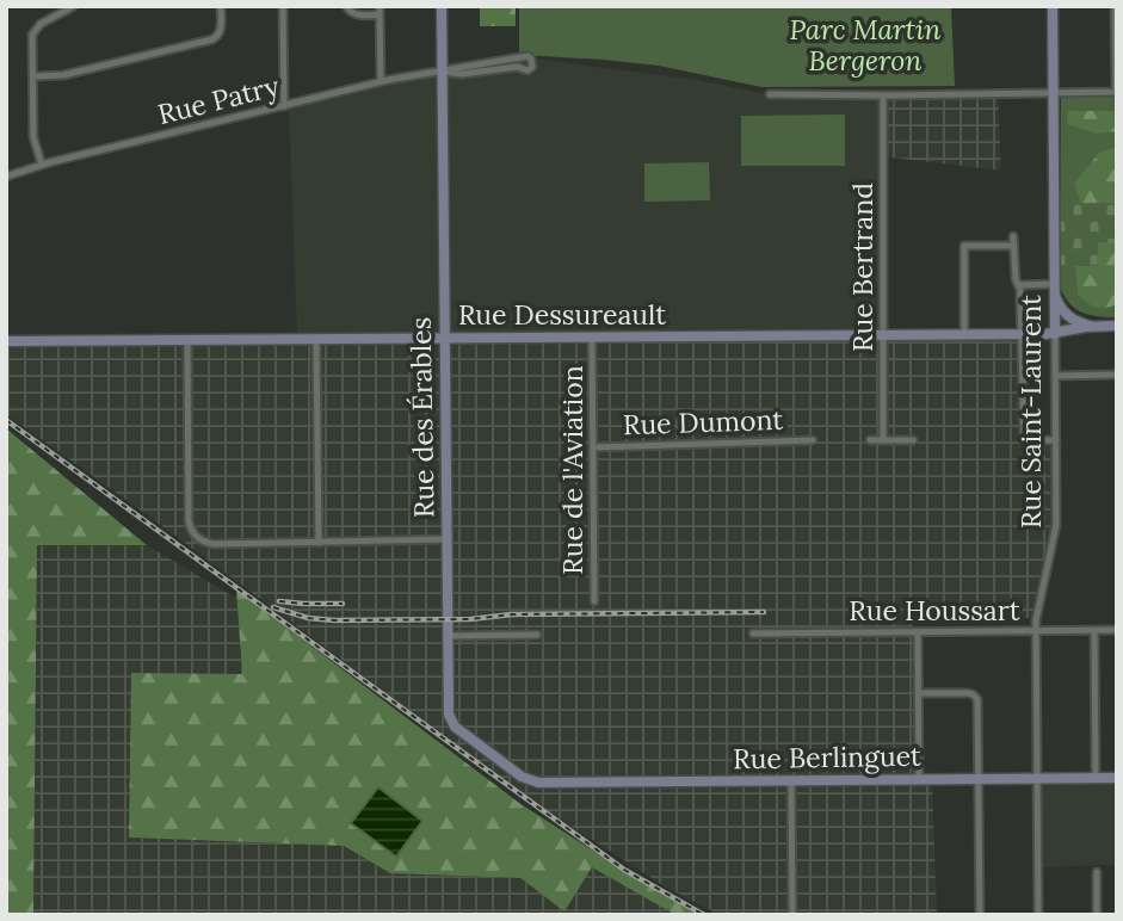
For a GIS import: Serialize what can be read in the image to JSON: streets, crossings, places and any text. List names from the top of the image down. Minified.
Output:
{"streets":{"street":["Rue Patry","Rue Bertrand","Rue Dessureault","Rue Saint-Laurent","Rue des Érables","Rue Dumont","Rue de l'Aviation","Rue Houssart","Rue Berlinguet"]},"crossings":[["Rue Patry","Rue des Érables"],["Rue Bertrand","Rue Dessureault"],["Rue Dessureault","Rue Saint-Laurent"],["Rue Dessureault","Rue des Érables"],["Rue Dessureault","Rue de l'Aviation"],["Rue Saint-Laurent","Rue Houssart"],["Rue Saint-Laurent","Rue Berlinguet"],["Rue des Érables","Rue Berlinguet"],["Rue Dumont","Rue de l'Aviation"]],"parks":["Parc Martin Bergeron"]}
